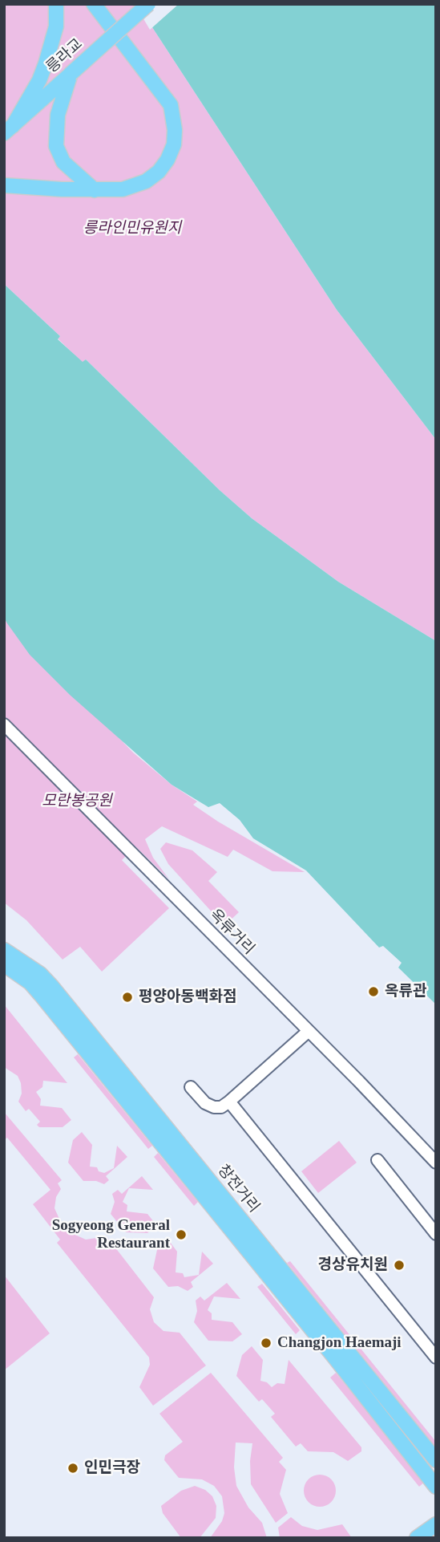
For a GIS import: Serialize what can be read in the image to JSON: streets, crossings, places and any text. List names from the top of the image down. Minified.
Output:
{"streets":{"main road":["릉라교","창전거리"],"street":["옥류거리"]},"parks":["릉라인민유원지","모란봉공원"],"places":["옥류관","평양아동백화점","Sogyeong General Restaurant","경상유치원","Changjon Haemaji","인민극장"]}
